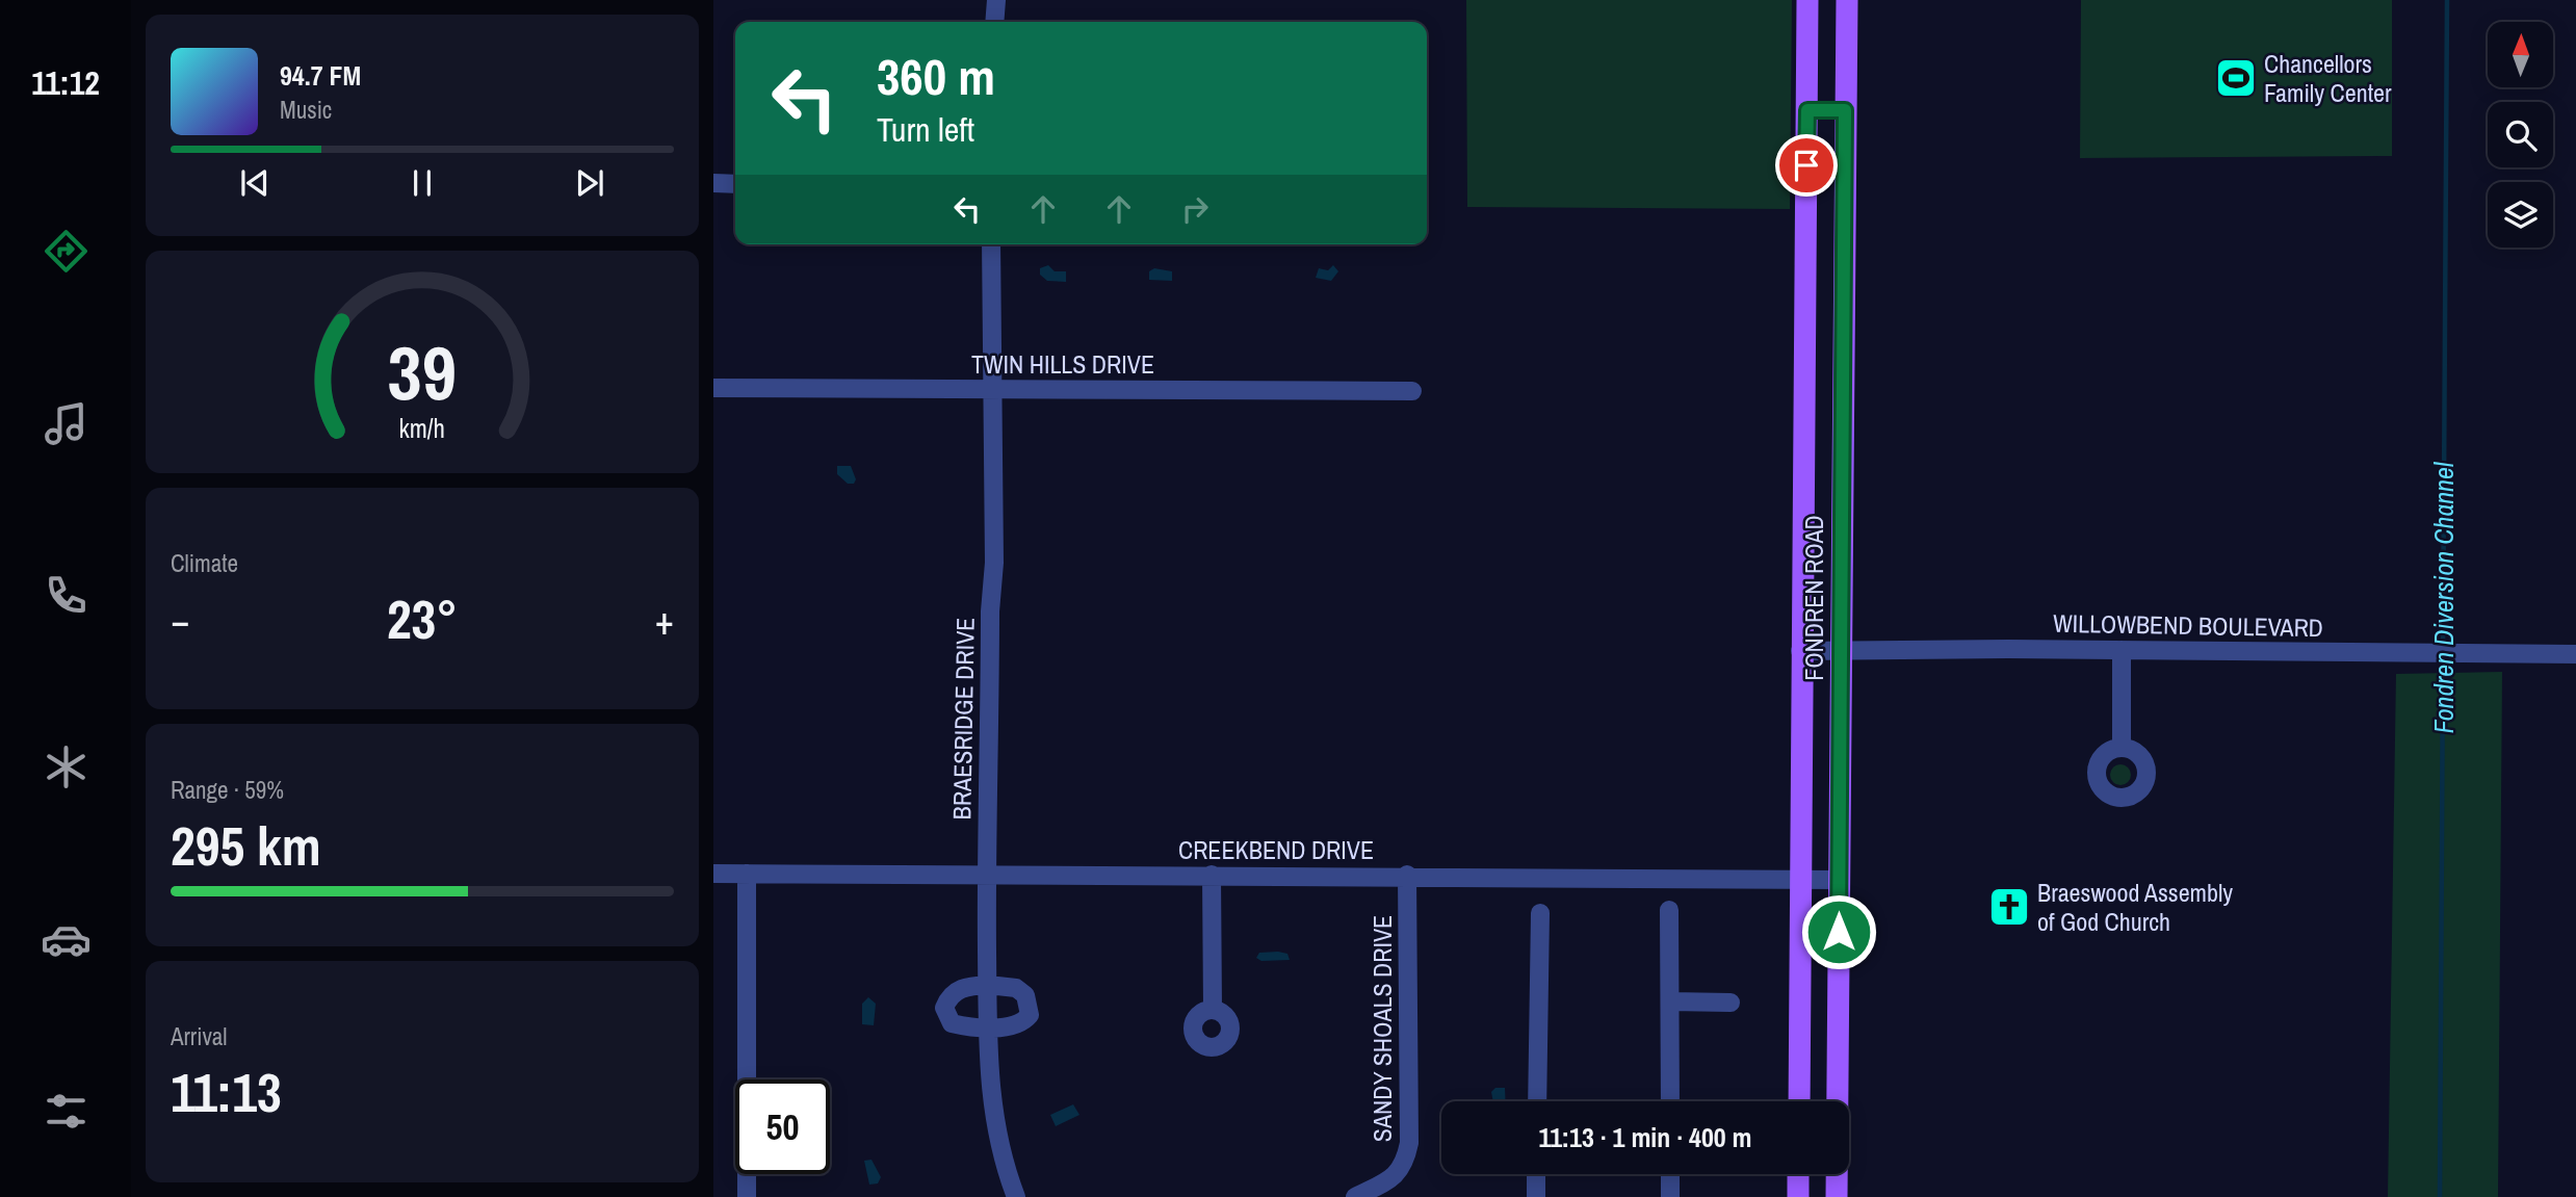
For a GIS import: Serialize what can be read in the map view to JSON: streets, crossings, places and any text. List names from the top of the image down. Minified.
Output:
{"streets":{"main road":["FONDREN ROAD"],"street":["TWIN HILLS DRIVE","WILLOWBEND BOULEVARD","BRAESRIDGE DRIVE","CREEKBEND DRIVE","SANDY SHOALS DRIVE"]},"crossings":[["TWIN HILLS DRIVE","BRAESRIDGE DRIVE"],["FONDREN ROAD","WILLOWBEND BOULEVARD"],["FONDREN ROAD","CREEKBEND DRIVE"],["BRAESRIDGE DRIVE","CREEKBEND DRIVE"],["CREEKBEND DRIVE","SANDY SHOALS DRIVE"]],"water":["Fondren Diversion Channel"],"places":{"sports":["Chancellors Family Center"],"church":["Braeswood Assembly of God Church"]},"north":"top","page":{"tabs":"11:12","turn":["360 m","Turn left"],"song":["94.7 FM","Music"],"tile":["Climate",["Range · 59%","295 km"],["Arrival","11:13"]],"heat":["−","23°","+"],"limit":"50","trip":"11:13 · 1 min · 400 m","gauge":["39","km/h"]}}
